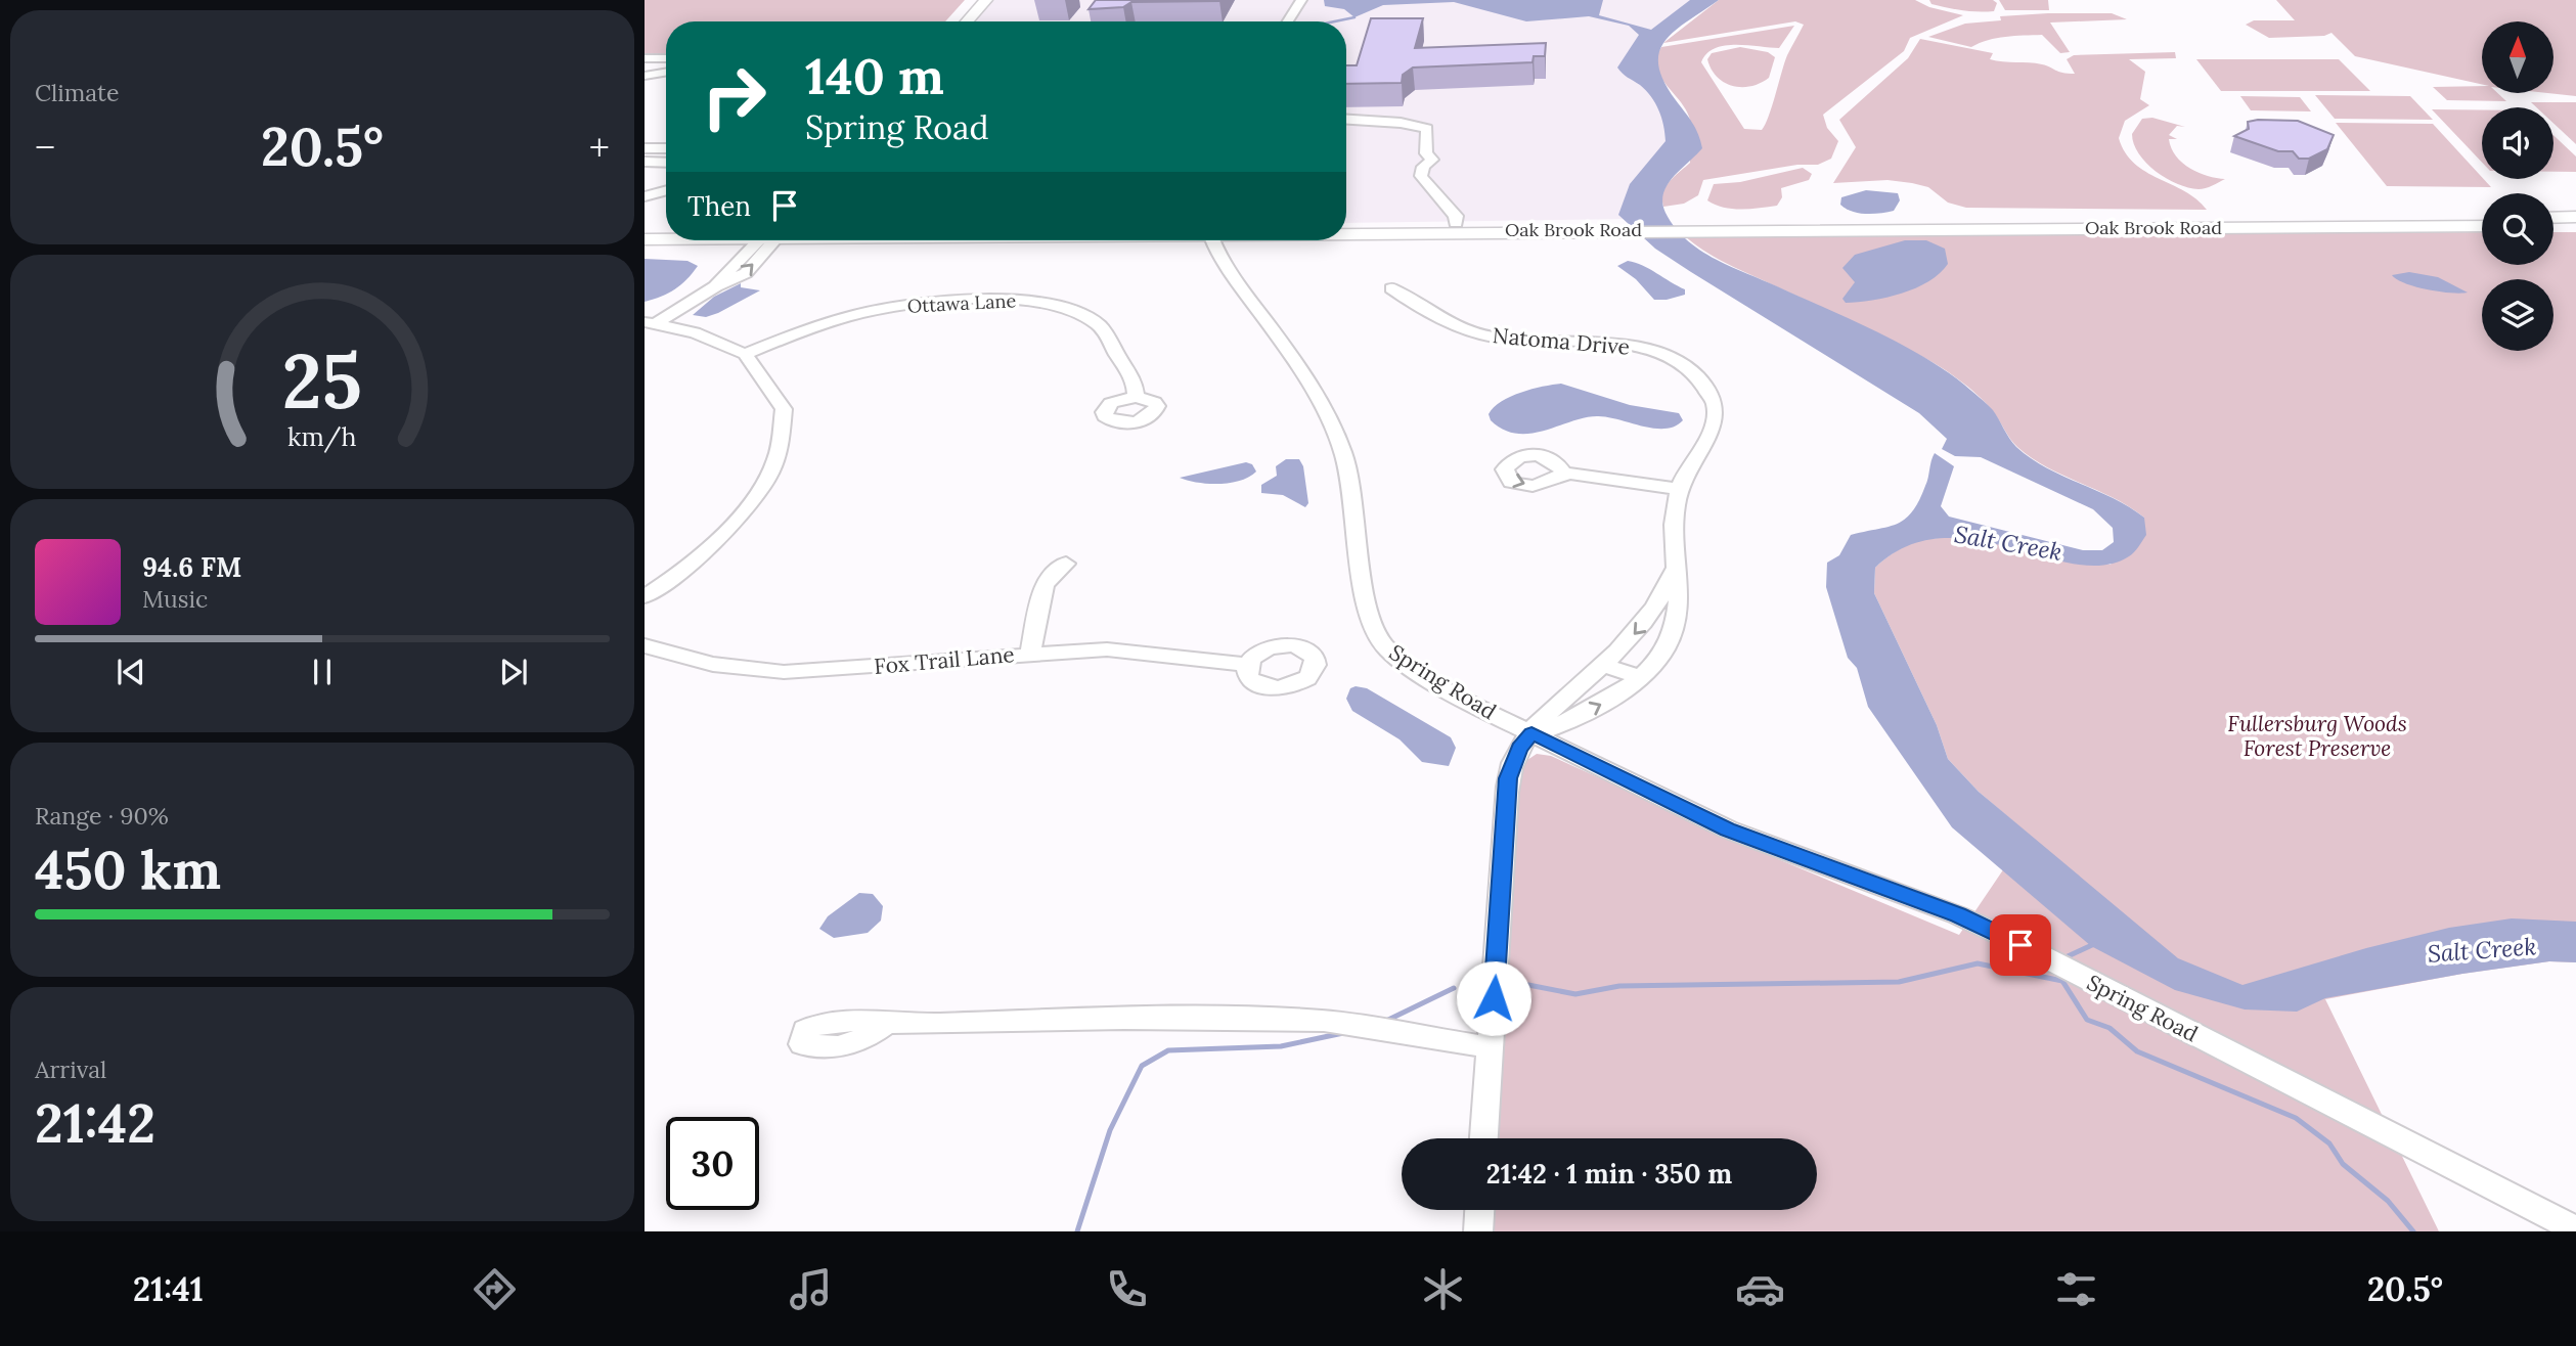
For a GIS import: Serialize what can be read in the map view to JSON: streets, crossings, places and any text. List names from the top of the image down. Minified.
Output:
{"streets":{"main road":["Oak Brook Road"],"street":["Ottawa Lane","Natoma Drive","Fox Trail Lane","Spring Road"]},"crossings":[["Natoma Drive","Spring Road"]],"water":["Salt Creek"],"parks":["Fullersburg Woods Forest Preserve"],"north":"top","page":{"tile":["Climate",["Range · 90%","450 km"],["Arrival","21:42"]],"turn":["140 m","Spring Road"],"heat":["−","20.5°","+"],"then":"Then","song":["94.6 FM","Music"],"limit":"30","trip":"21:42 · 1 min · 350 m","tabs":["21:41","20.5°"],"gauge":["25","km/h"]}}
